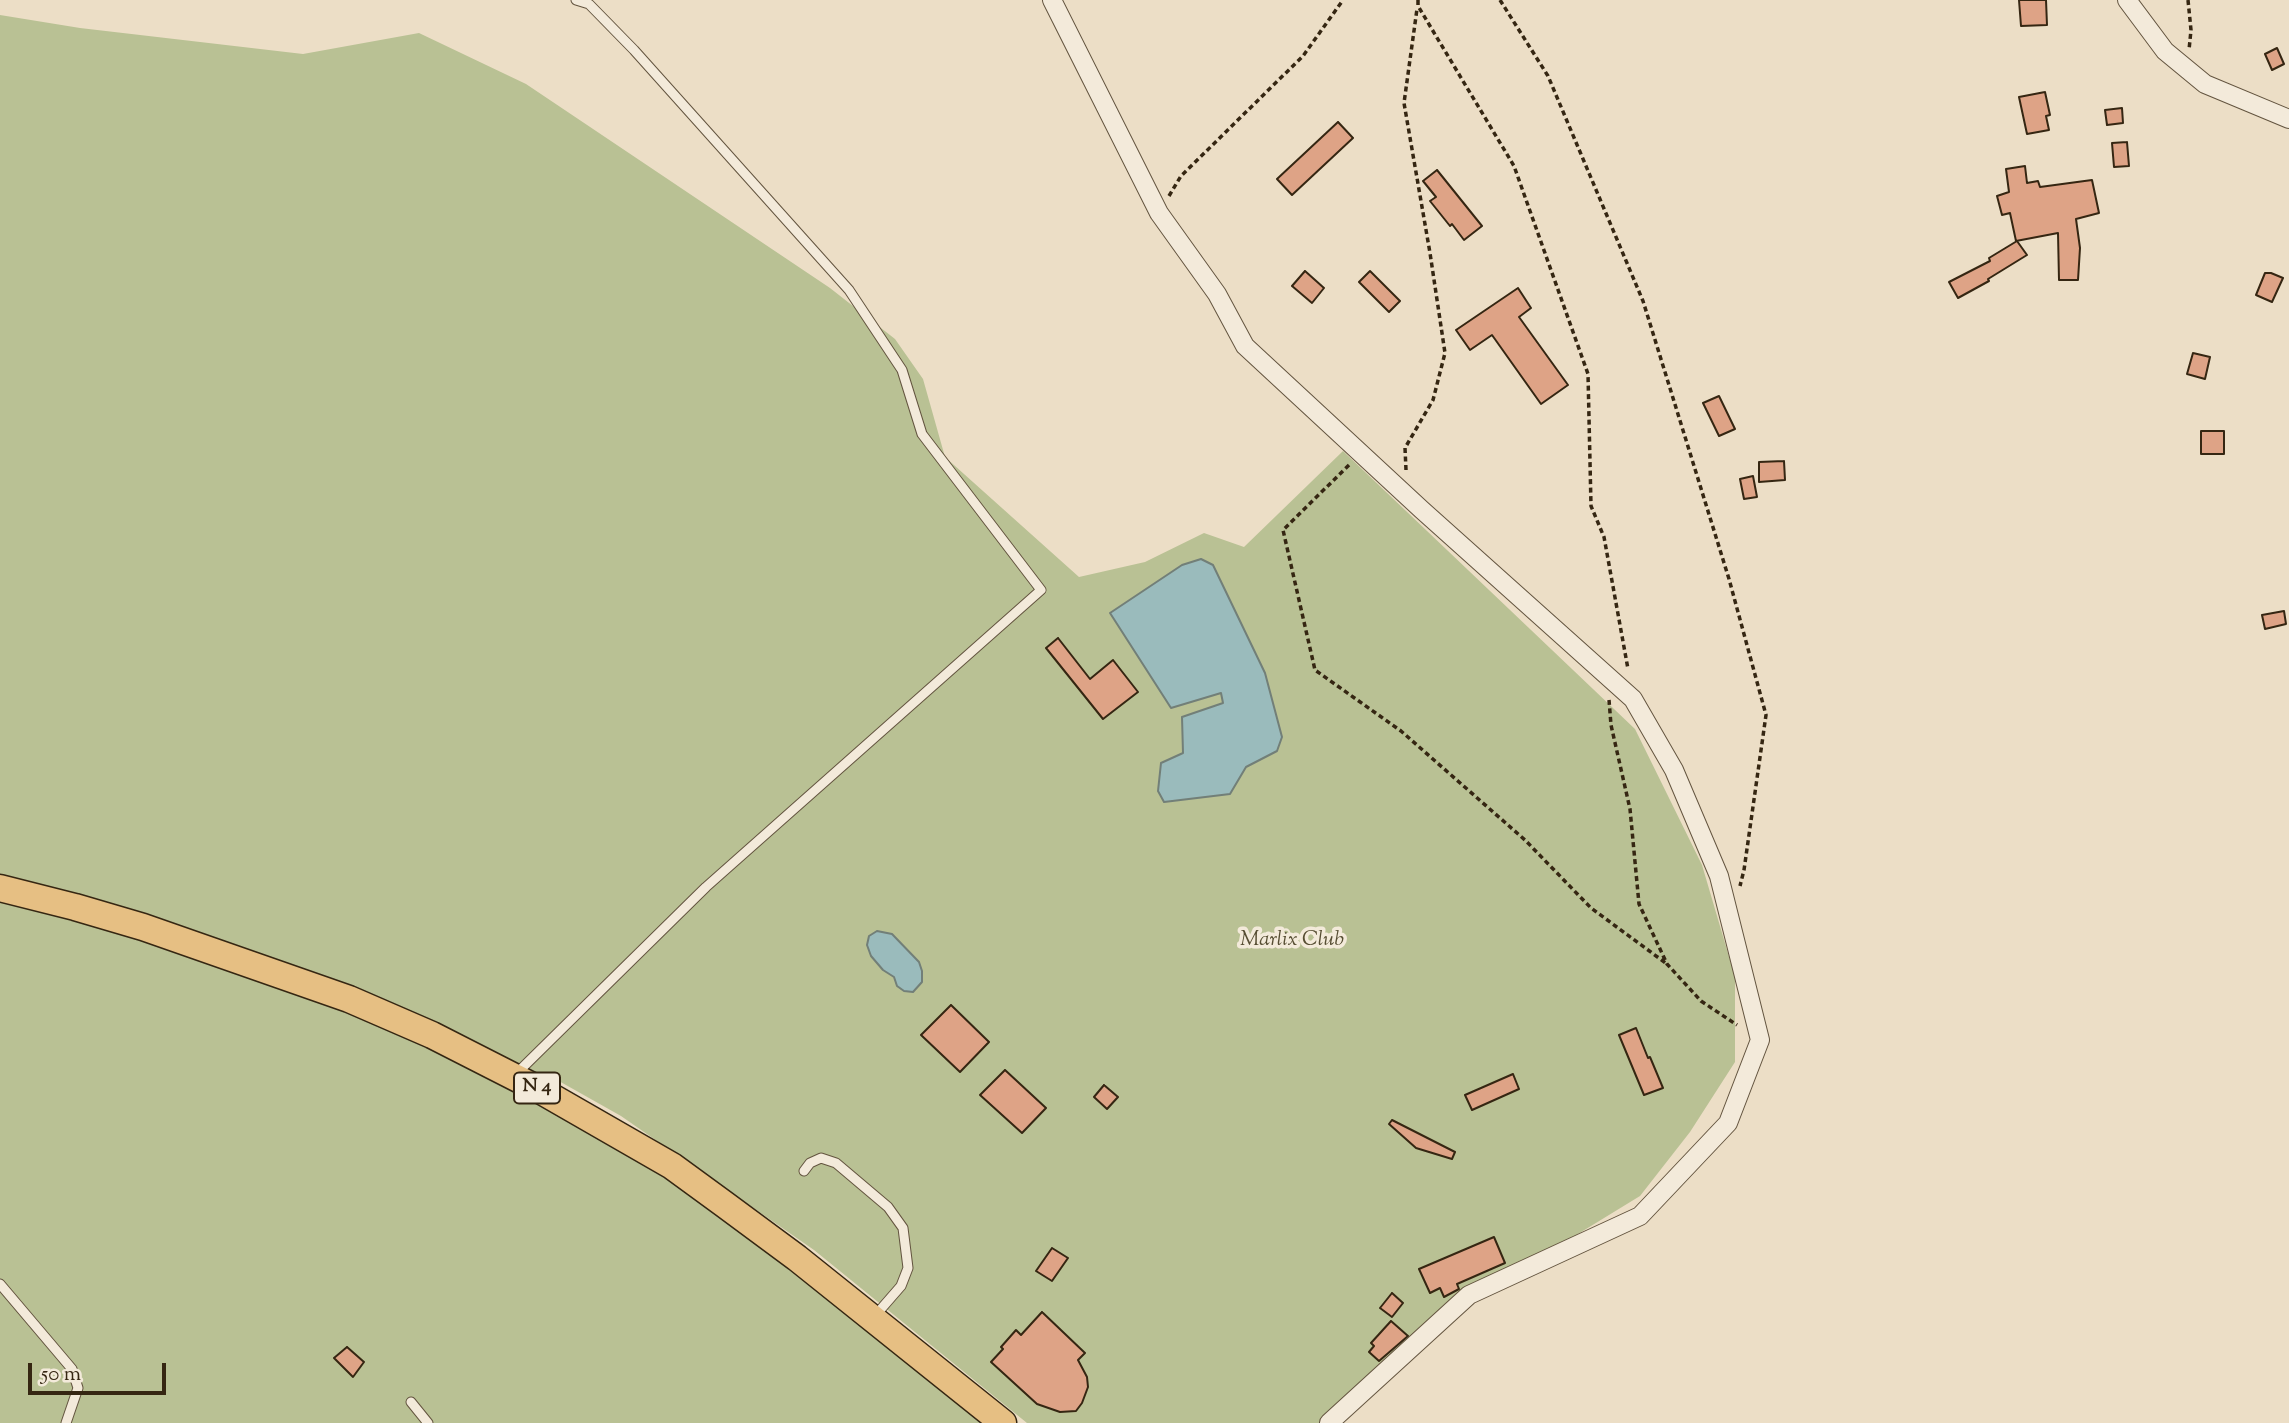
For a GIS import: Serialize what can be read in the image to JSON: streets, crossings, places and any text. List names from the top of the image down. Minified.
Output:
{"streets":{"main road":["N 4"]},"parks":["Marlix Club"],"scale_bar":"50 m"}
